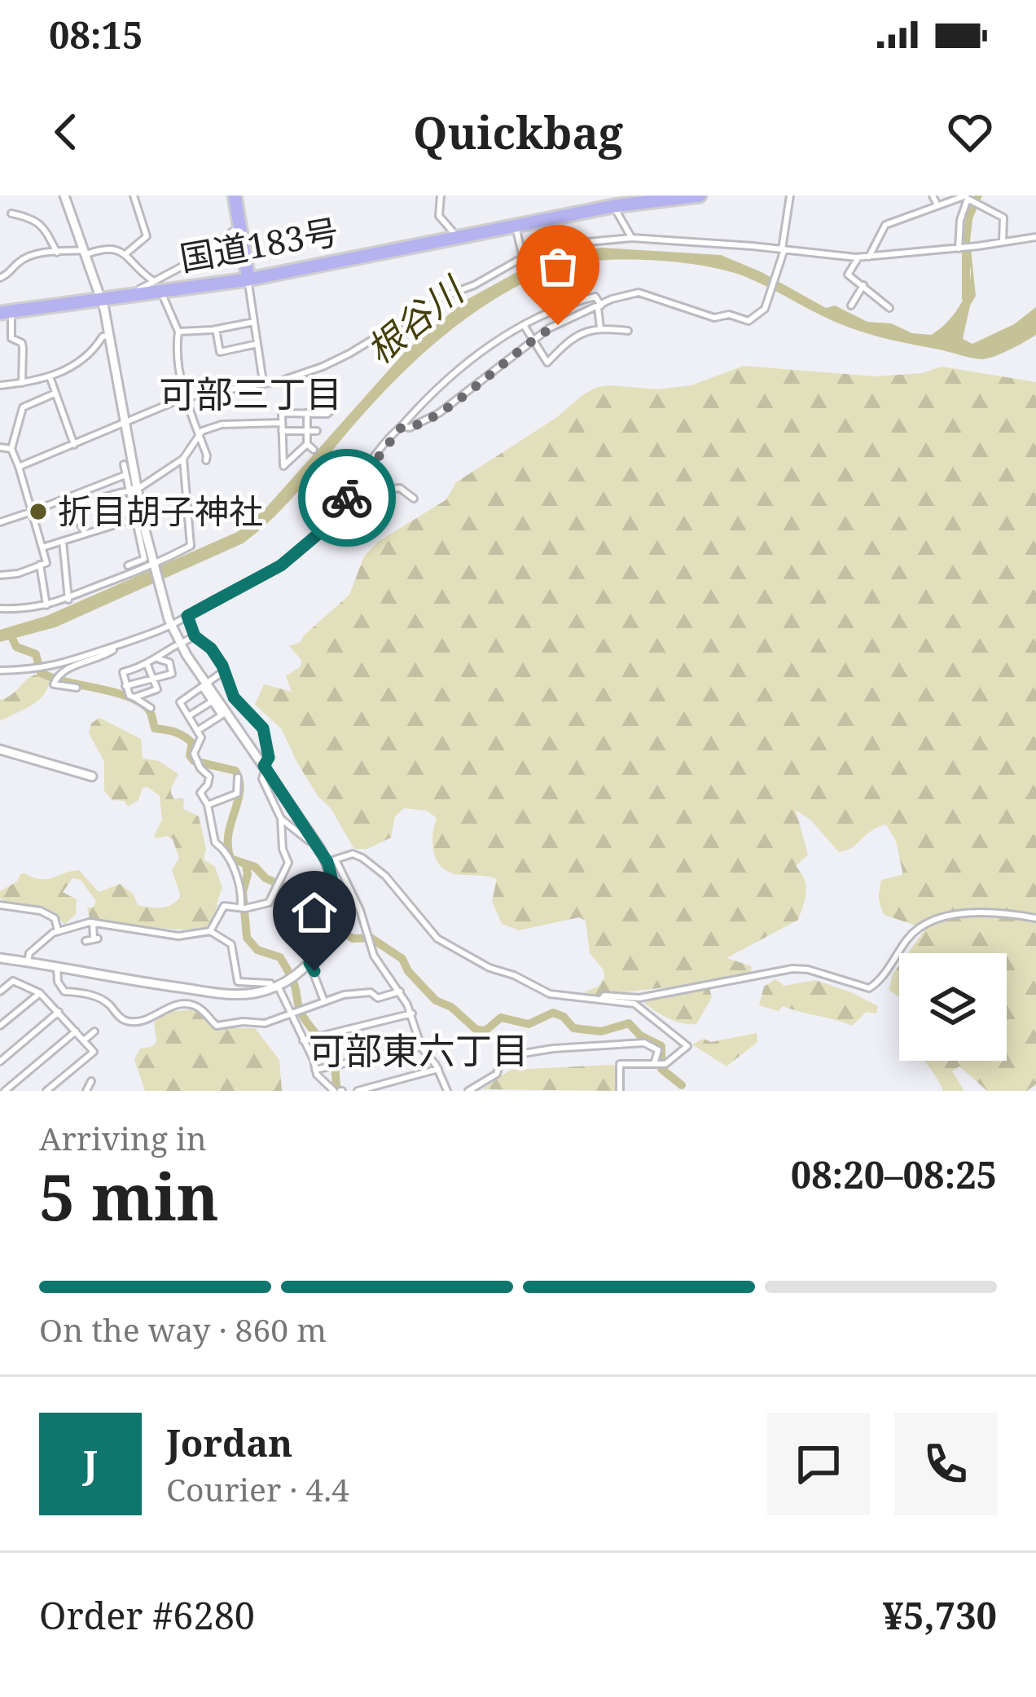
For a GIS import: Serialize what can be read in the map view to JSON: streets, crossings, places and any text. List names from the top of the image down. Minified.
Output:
{"streets":{"highway":["国道183号"]},"districts":["可部三丁目","可部東六丁目"],"water":["根谷川"],"places":["折目胡子神社"],"page":{"status":"08:15","header":"Quickbag","heading":["5 min","Arriving in","08:20–08:25"],"panel":["Jordan","Courier · 4.4","Order #6280","¥5,730"],"bar":"On the way · 860 m","round":"J"}}
